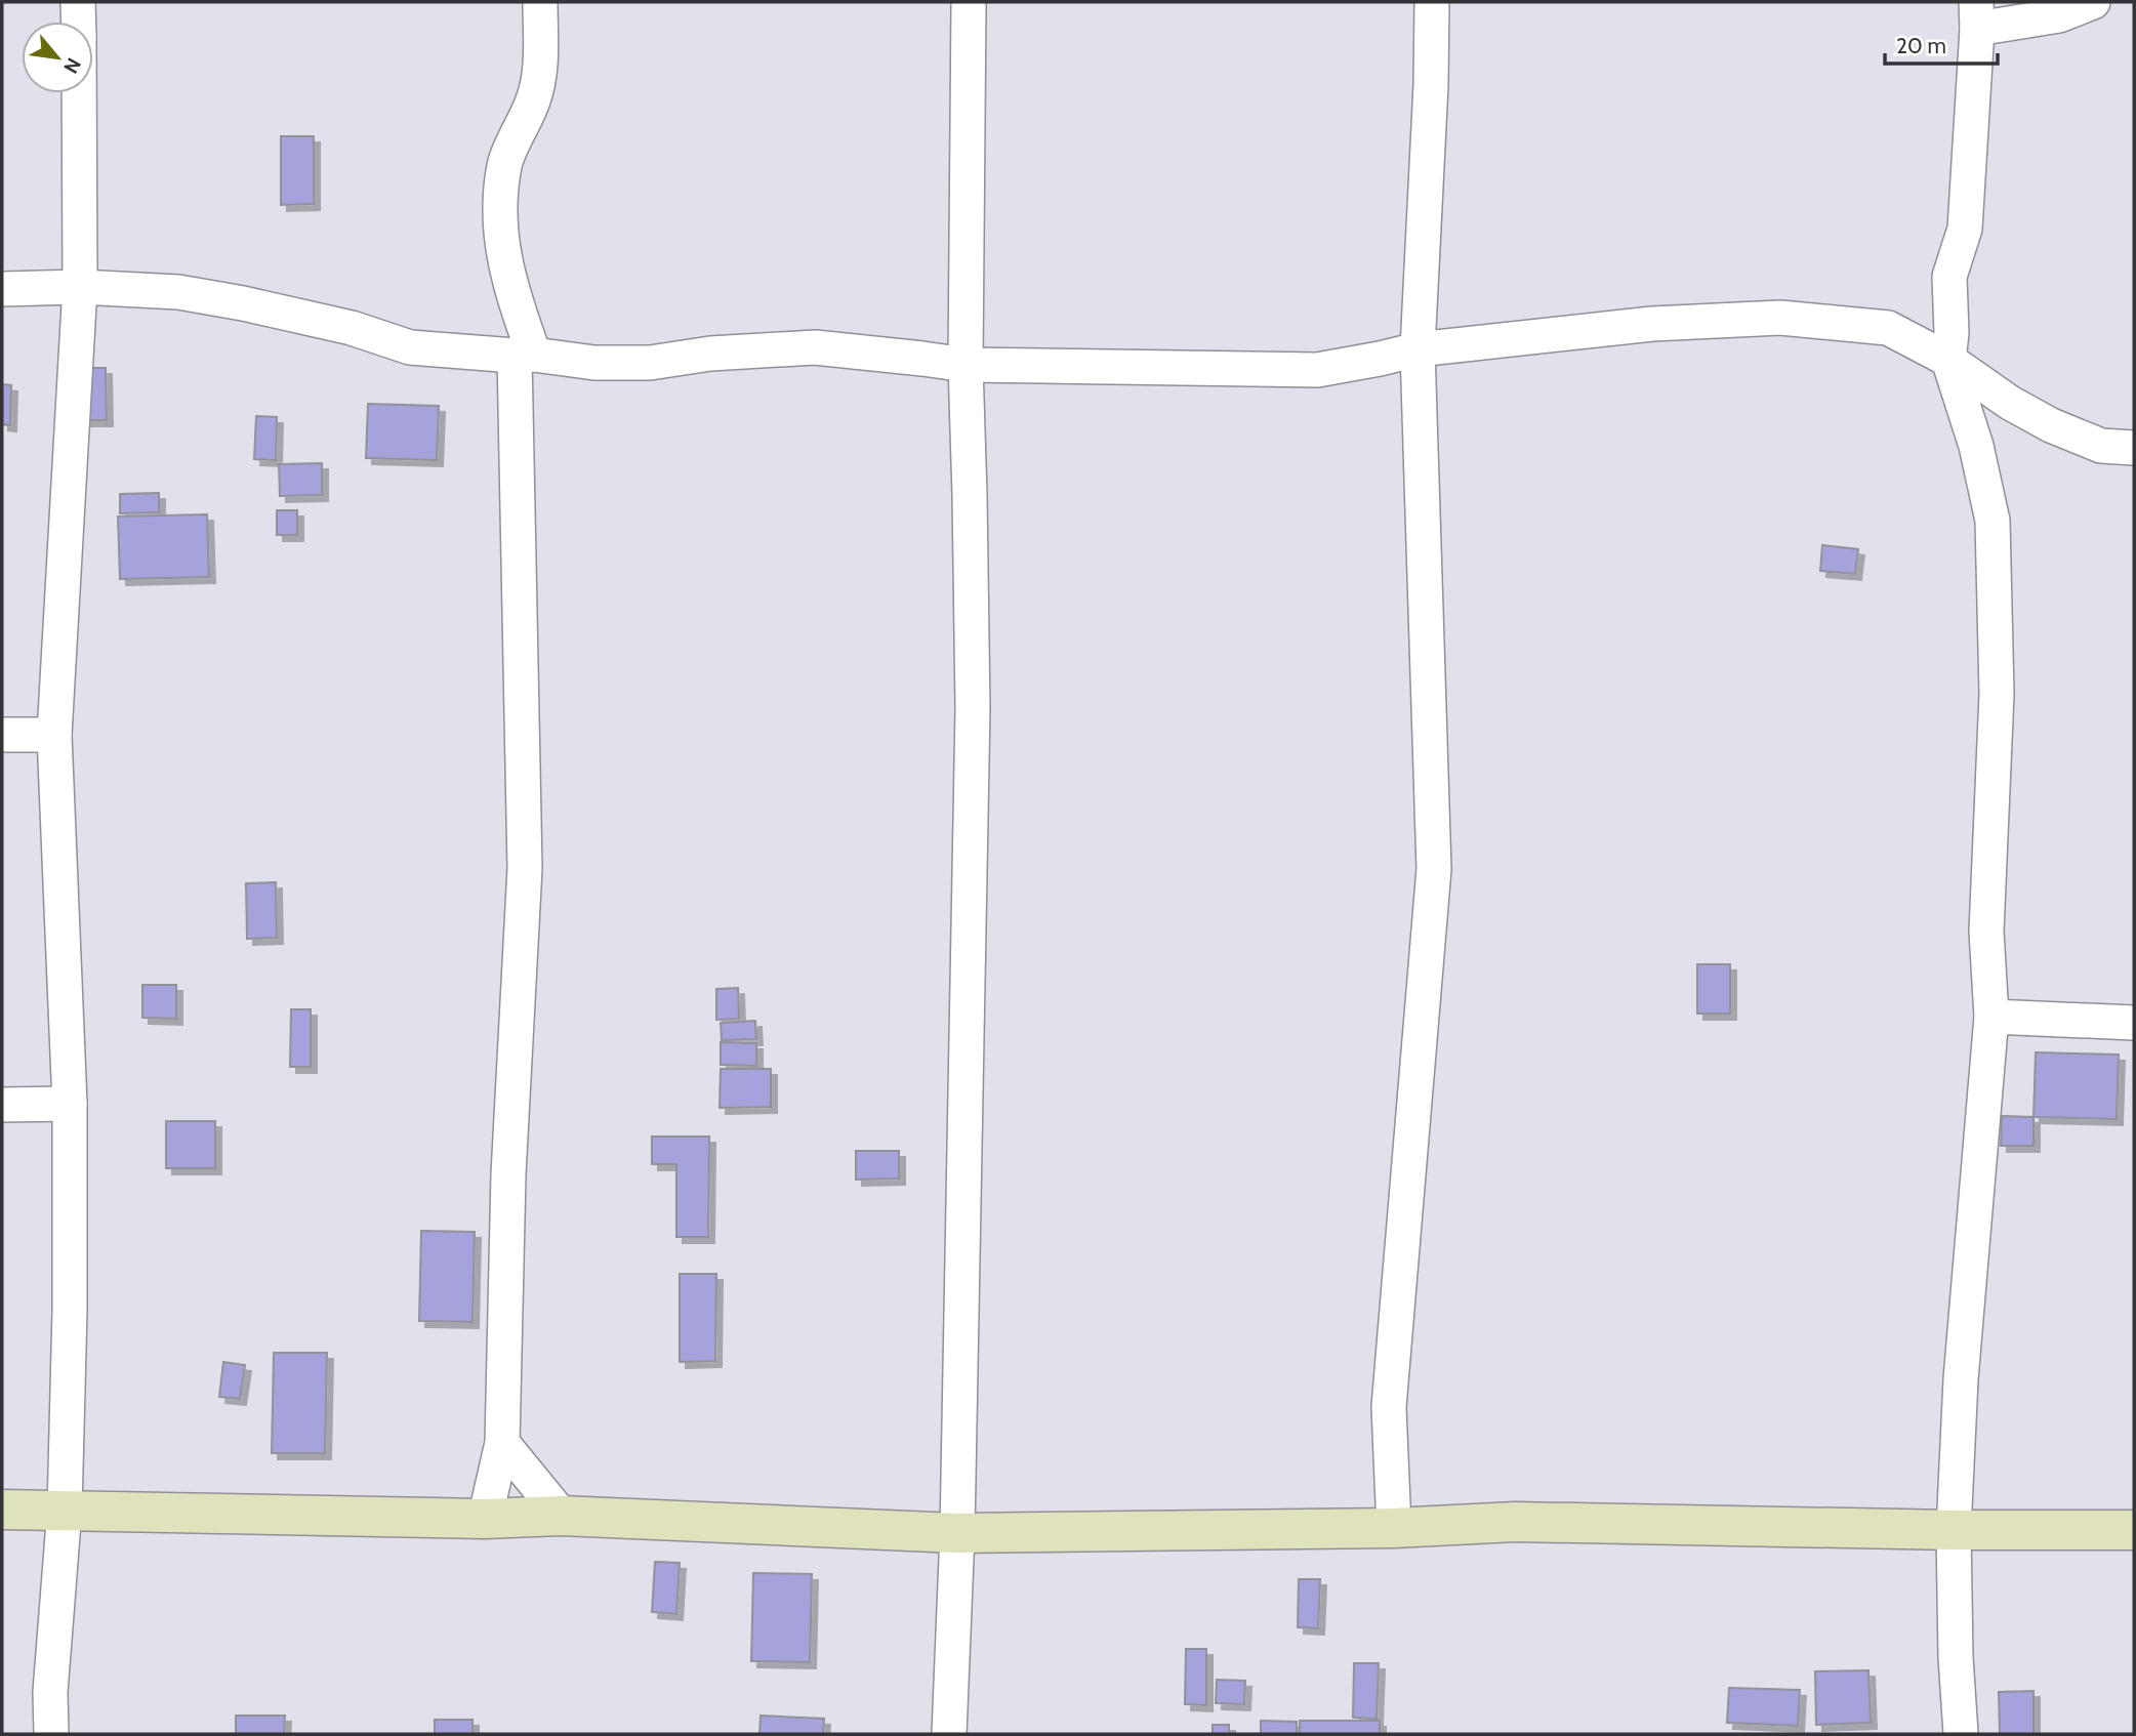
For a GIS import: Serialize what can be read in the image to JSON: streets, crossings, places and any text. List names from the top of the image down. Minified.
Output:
{"scale_bar":"20 m","north":"bottom right"}
